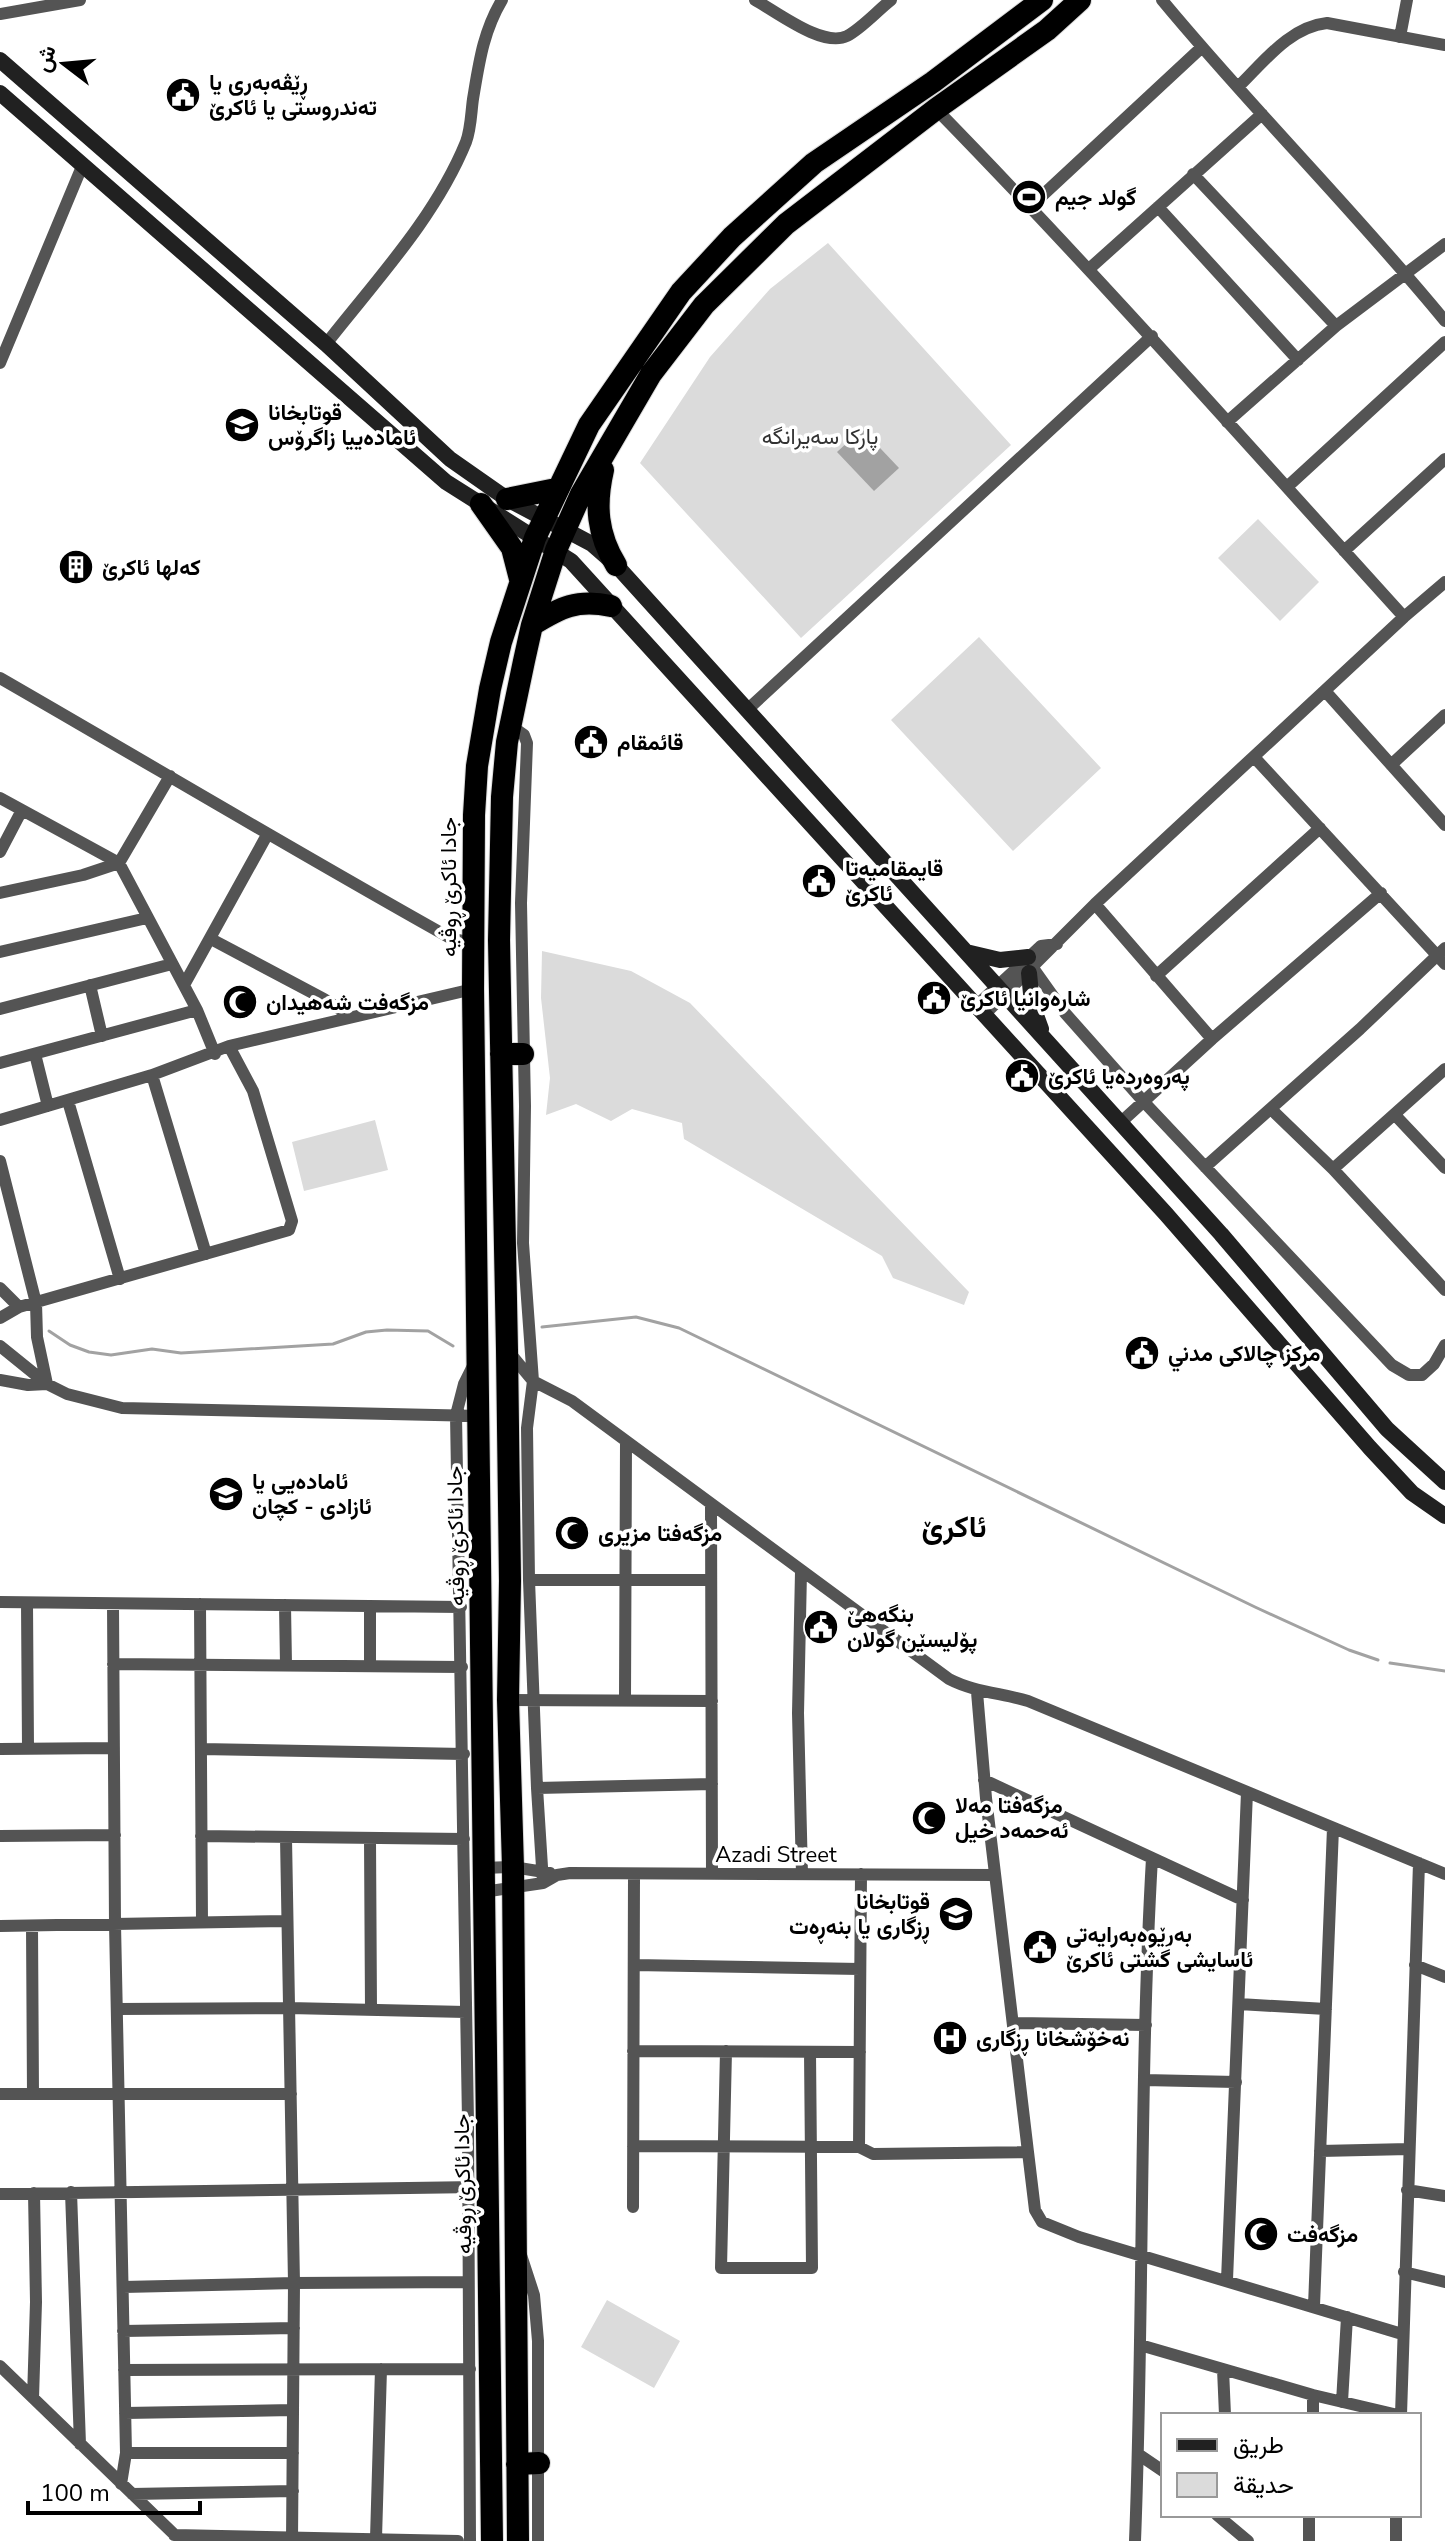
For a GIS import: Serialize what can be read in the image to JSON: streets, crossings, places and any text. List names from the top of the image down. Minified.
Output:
{"streets":{"highway":["جادا ئاکرێ ڕوڤیە"],"street":["Azadi Street"]},"crossings":[["جادا ئاکرێ ڕوڤیە","Azadi Street"]],"districts":["ئاکرێ"],"parks":["پارکا سەیرانگه"],"places":{"public building":["ڕێڤەبەری یا تەندروستی یا ئاکرێ","قائمقام","قایمقامیەتا ئاکرێ","شارەوانیا ئاکرێ","پەروەردەیا ئاكرێ","مركز چالاکى مدني","بنگە‌ھێ پۆلیسێن گولان","بەرێوەبەرایەتی ئاسایشی گشتی ئاکرێ"],"sports":["گولد جیم"],"school or university":["قوتابخانا ئامادەییا زاگرۆس","ئامادەیی یا ئازادی - کچان","قوتابخانا ڕزگاری یا بنەڕەت"],"building":["کەلها ئاکرێ"],"mosque":["مزگەفت شه‌هيدان","مزگەفتا مزیری","مزگەفتا مەلا ئەحمەد خیل","مزگەفت"],"hospital":["نەخۆشخانا ڕزگاری"]},"legend":["طريق","حديقة"],"scale_bar":"100 m","north":"left"}
